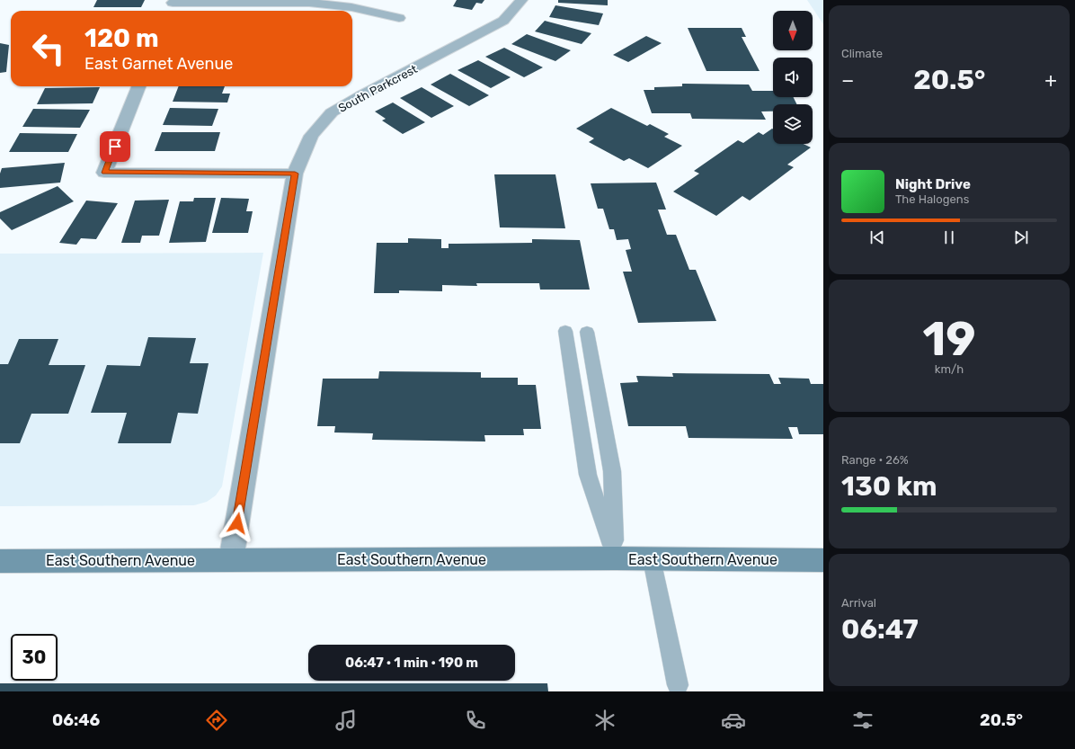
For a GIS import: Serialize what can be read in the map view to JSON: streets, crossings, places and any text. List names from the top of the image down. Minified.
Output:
{"streets":{"main road":["East Southern Avenue"],"street":["South Parkcrest"]},"crossings":[["South Parkcrest","East Southern Avenue"]],"north":"bottom","page":{"tile":["Climate",["19","km/h"],["Range · 26%","130 km"],["Arrival","06:47"]],"turn":["120 m","East Garnet Avenue"],"heat":["−","20.5°","+"],"song":["Night Drive","The Halogens"],"limit":"30","trip":"06:47 · 1 min · 190 m","tabs":["06:46","20.5°"]}}
